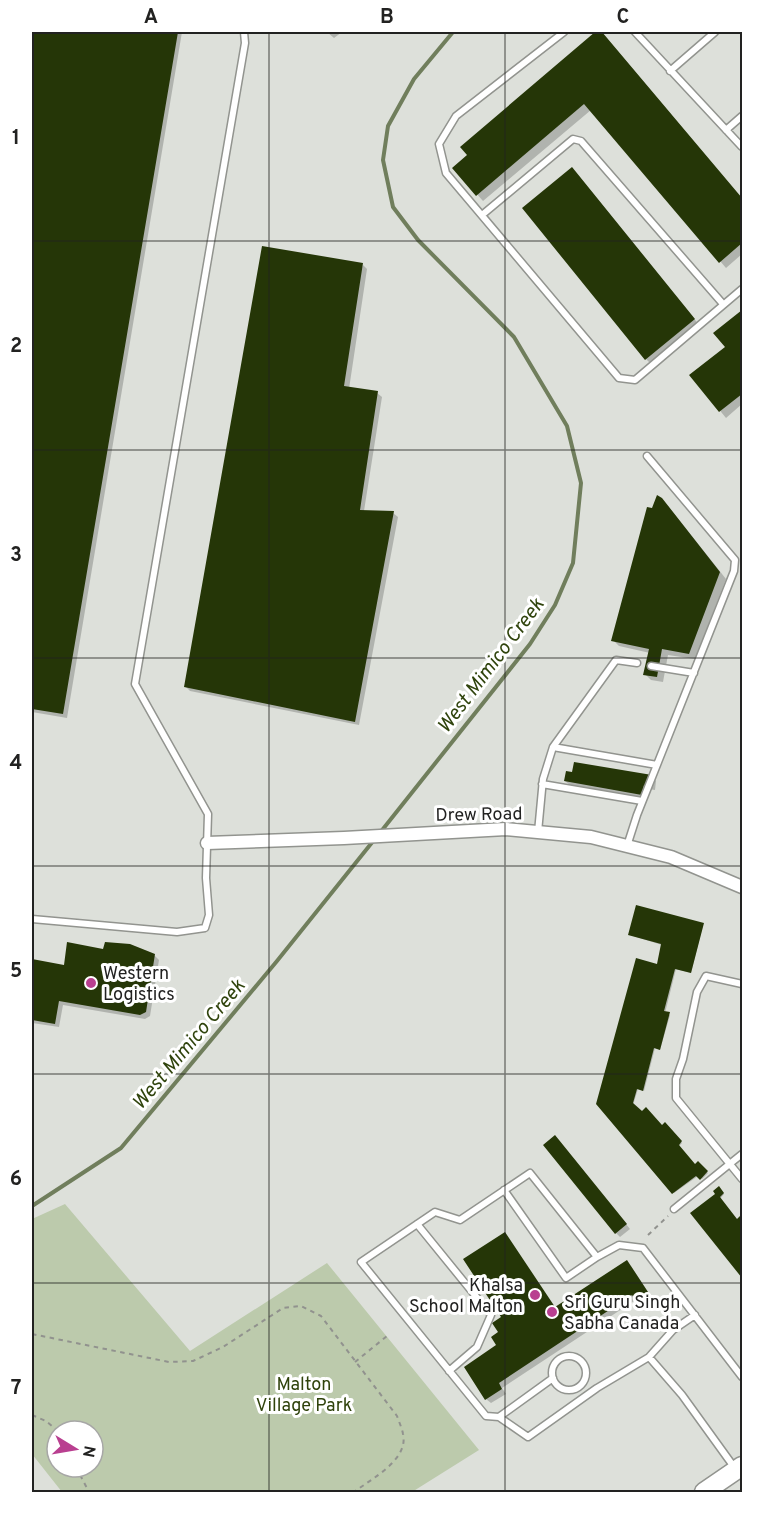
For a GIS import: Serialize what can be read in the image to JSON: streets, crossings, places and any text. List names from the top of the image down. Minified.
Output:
{"streets":{"street":["Drew Road"]},"water":["West Mimico Creek"],"parks":["Malton Village Park"],"places":["Western Logistics","Khalsa School Malton","Sri Guru Singh Sabha Canada"],"north":"right","grid":{"columns":["A","B","C"],"rows":["1","2","3","4","5","6","7"]}}
